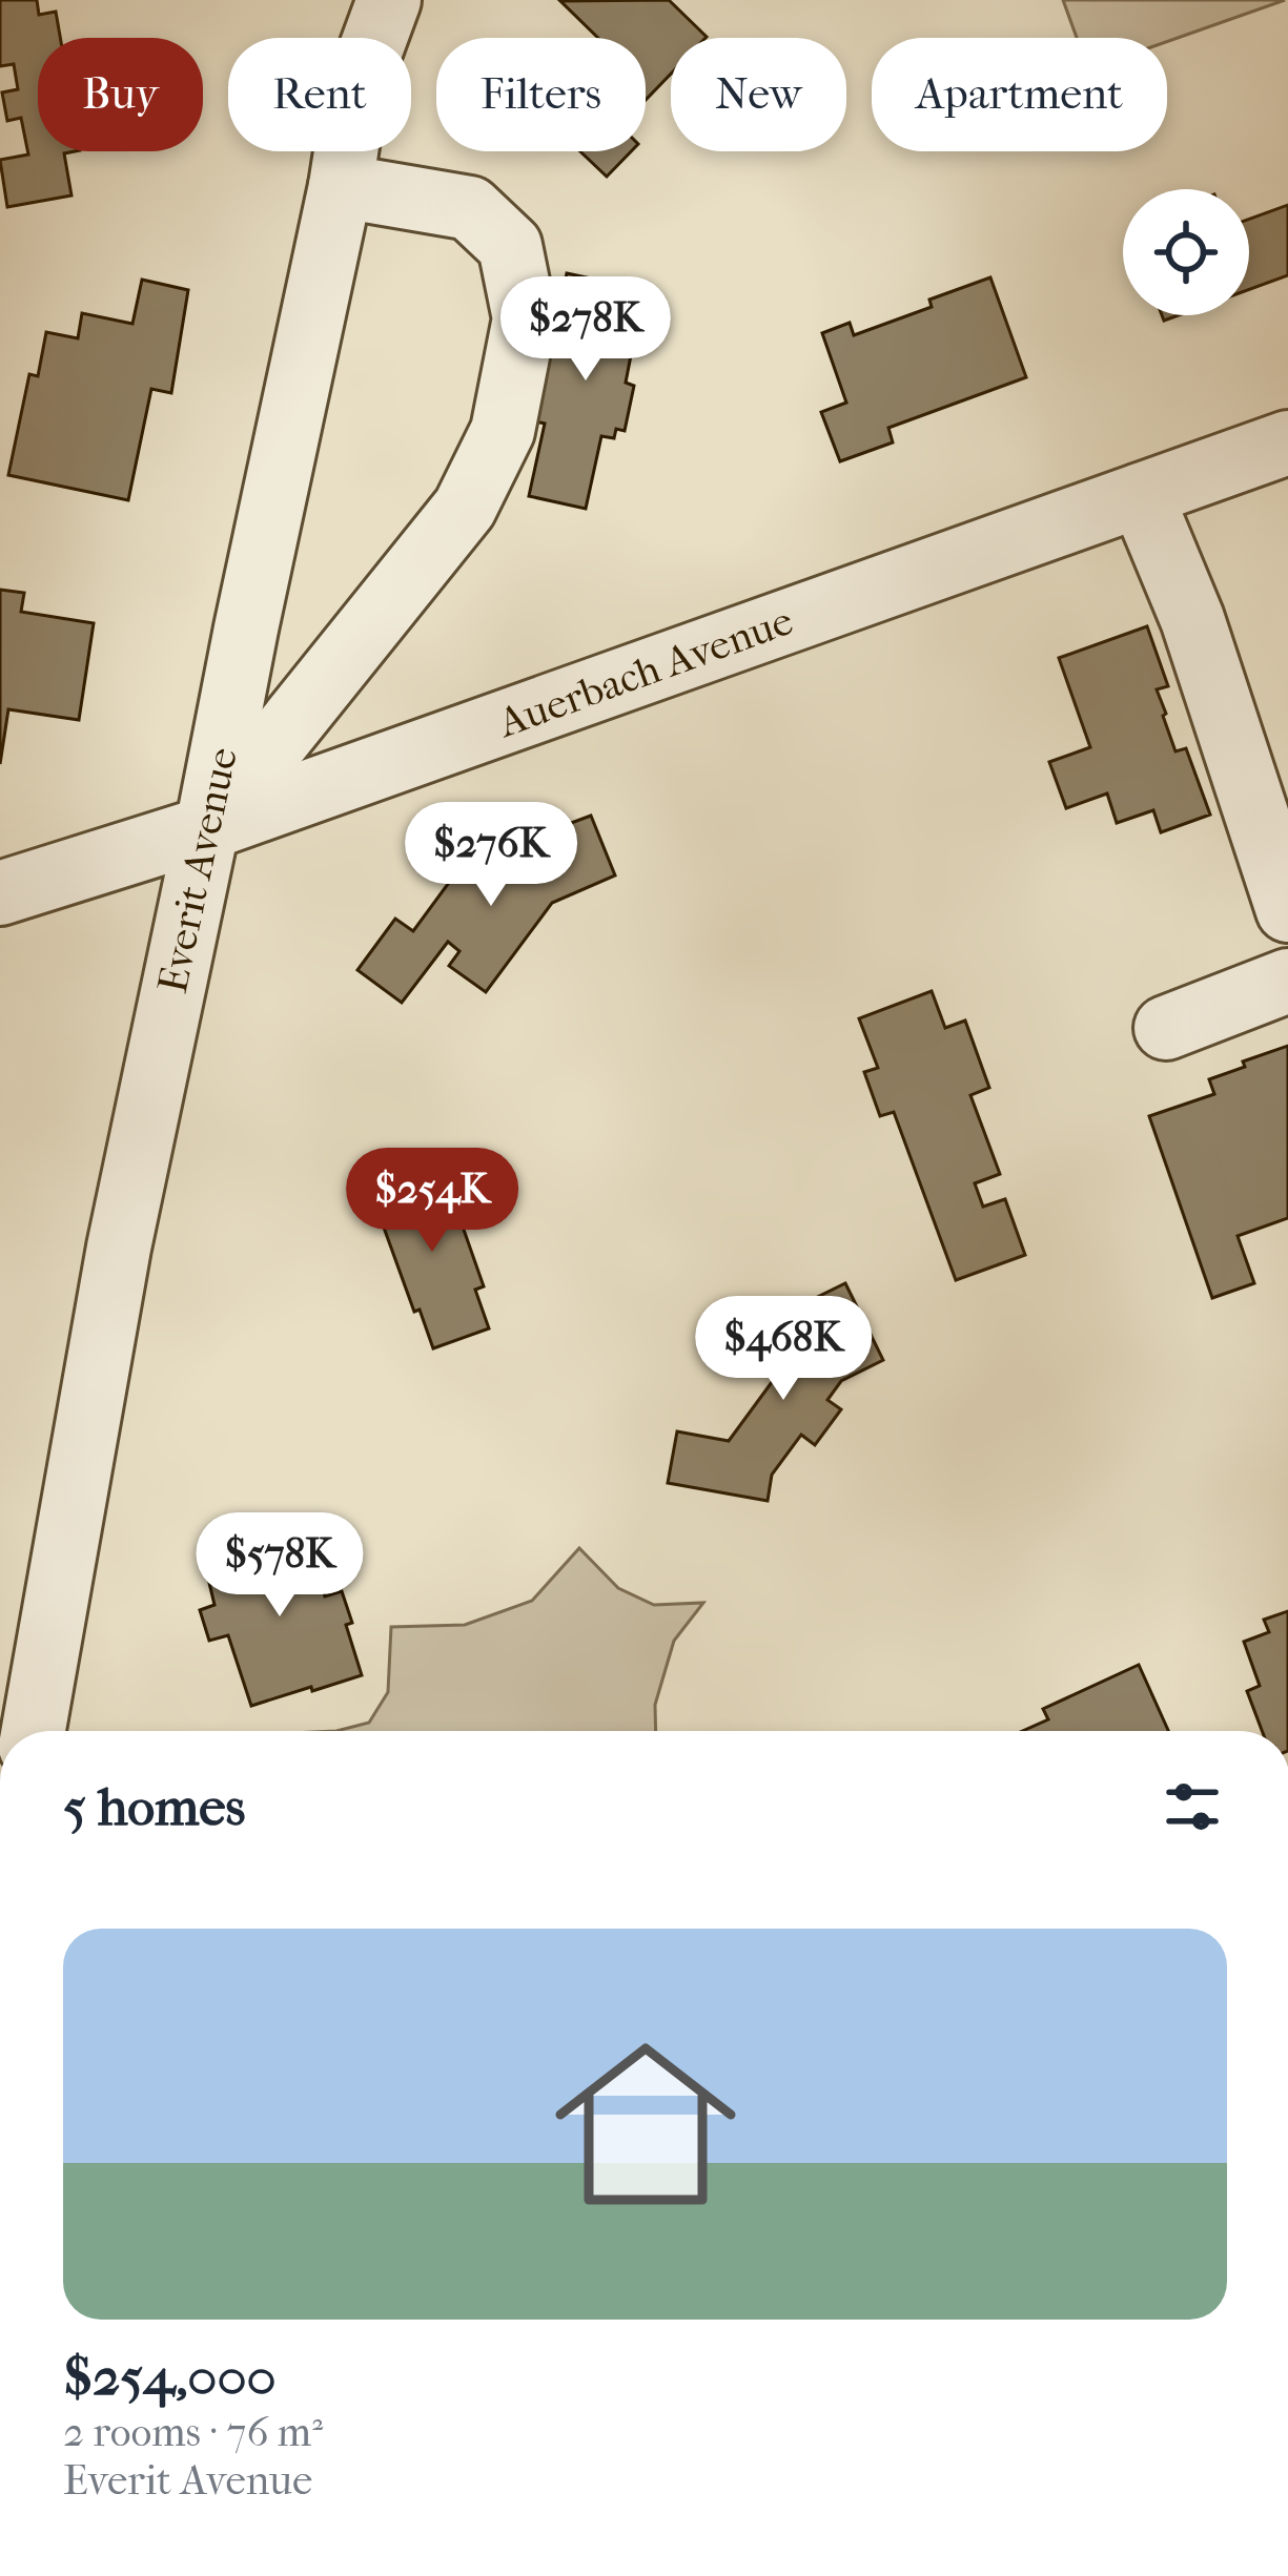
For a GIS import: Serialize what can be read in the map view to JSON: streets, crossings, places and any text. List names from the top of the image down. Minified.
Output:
{"streets":{"street":["Auerbach Avenue","Everit Avenue"]},"crossings":[["Auerbach Avenue","Everit Avenue"]],"page":{"chip":["Buy","Rent","Filters","New","Apartment"],"price":["$278K","$276K","$254K","$468K","$578K"],"heading":"5 homes","list":[{"name":"$254,000","note":"2 rooms · 76 m² · Everit Avenue"}]}}
